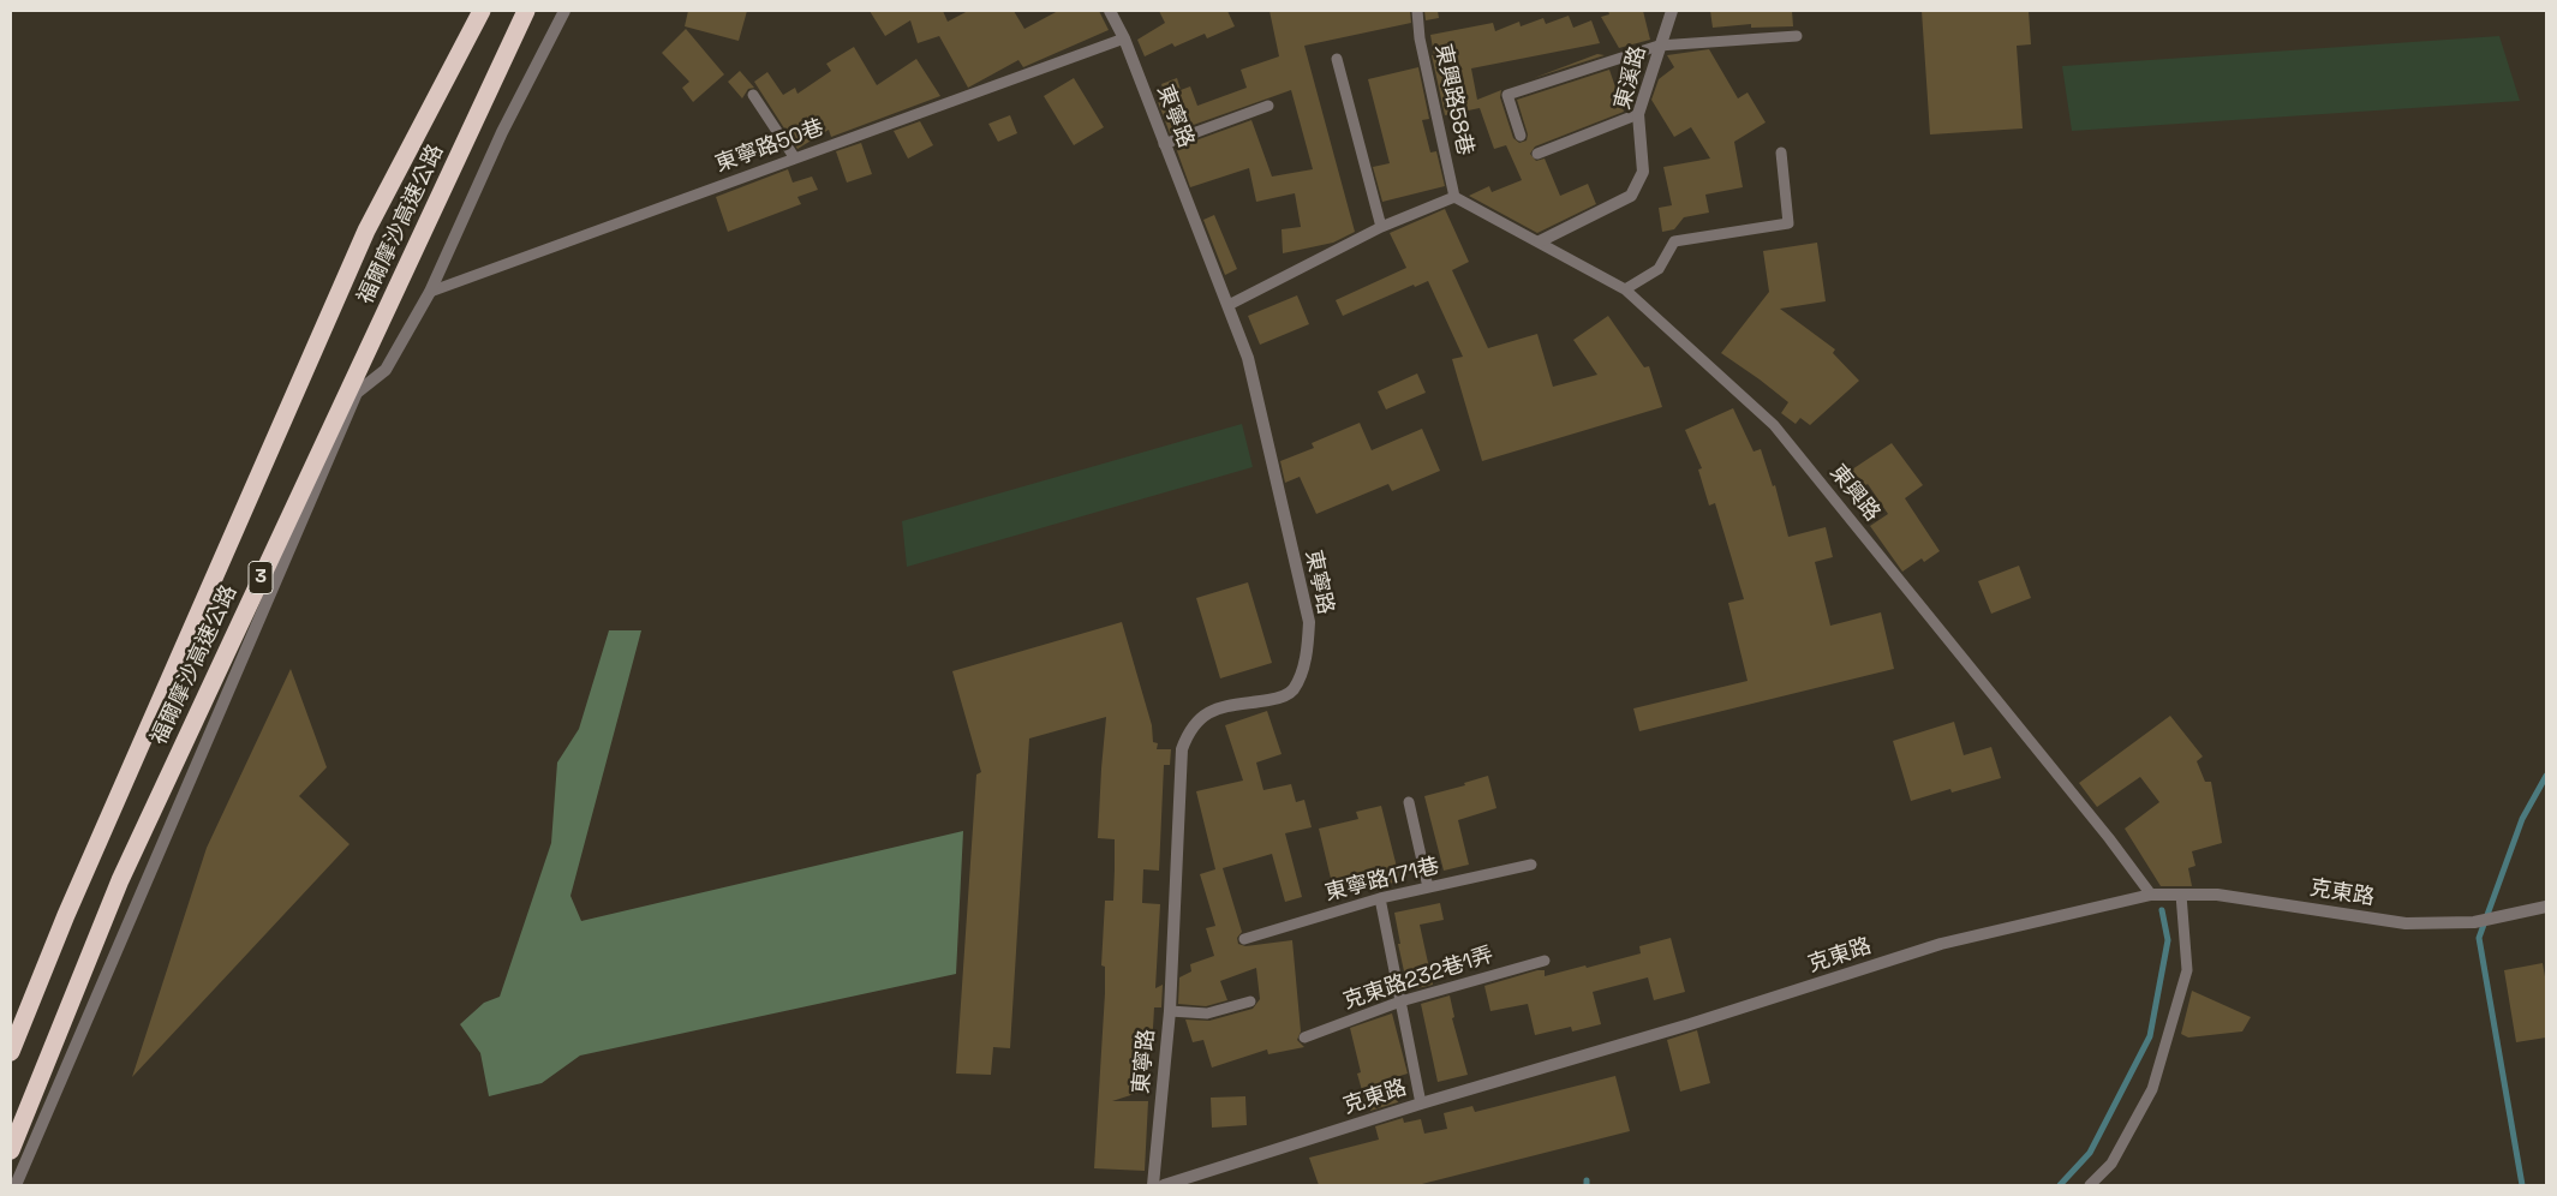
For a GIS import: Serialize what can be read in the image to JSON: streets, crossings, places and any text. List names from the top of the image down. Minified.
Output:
{"streets":{"highway":["福爾摩沙高速公路","3"],"street":["東溪路","東寧路","克東路"],"lane":["東興路58巷","東寧路50巷","東興路","東寧路171巷","克東路232巷1弄"]},"crossings":[["東溪路","東興路"],["東興路58巷","東興路"],["東寧路","東寧路50巷"],["東興路","克東路"]]}
